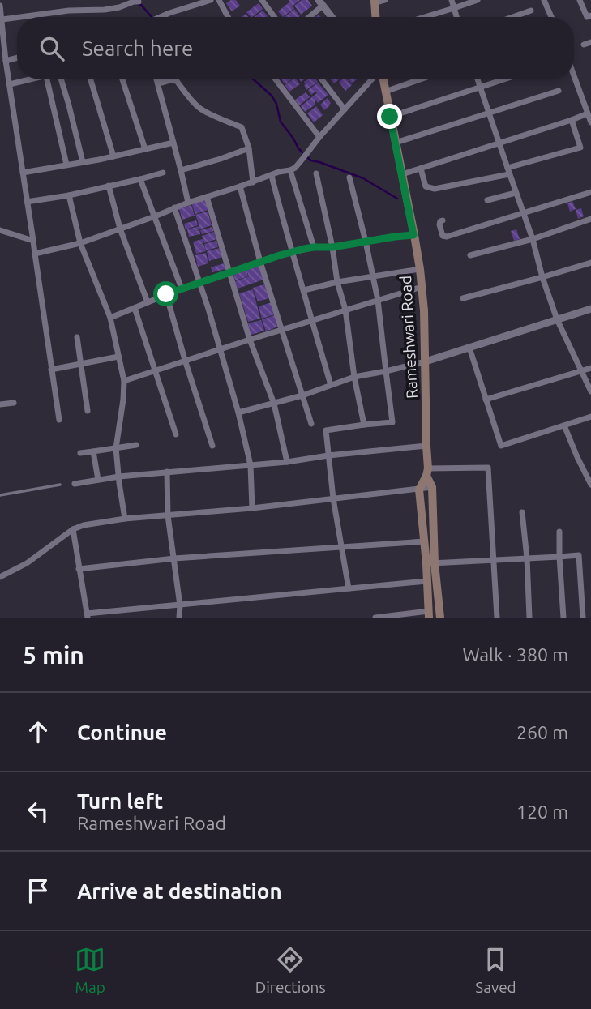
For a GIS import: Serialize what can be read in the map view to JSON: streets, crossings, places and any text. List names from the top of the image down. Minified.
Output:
{"streets":{"main road":["Rameshwari Road"]},"page":{"search":"Search here","heading":["5 min","Walk · 380 m"],"list":[["Continue","260 m"],["Turn left","Rameshwari Road","120 m"],"Arrive at destination"],"nav":["Map","Directions","Saved"]}}
